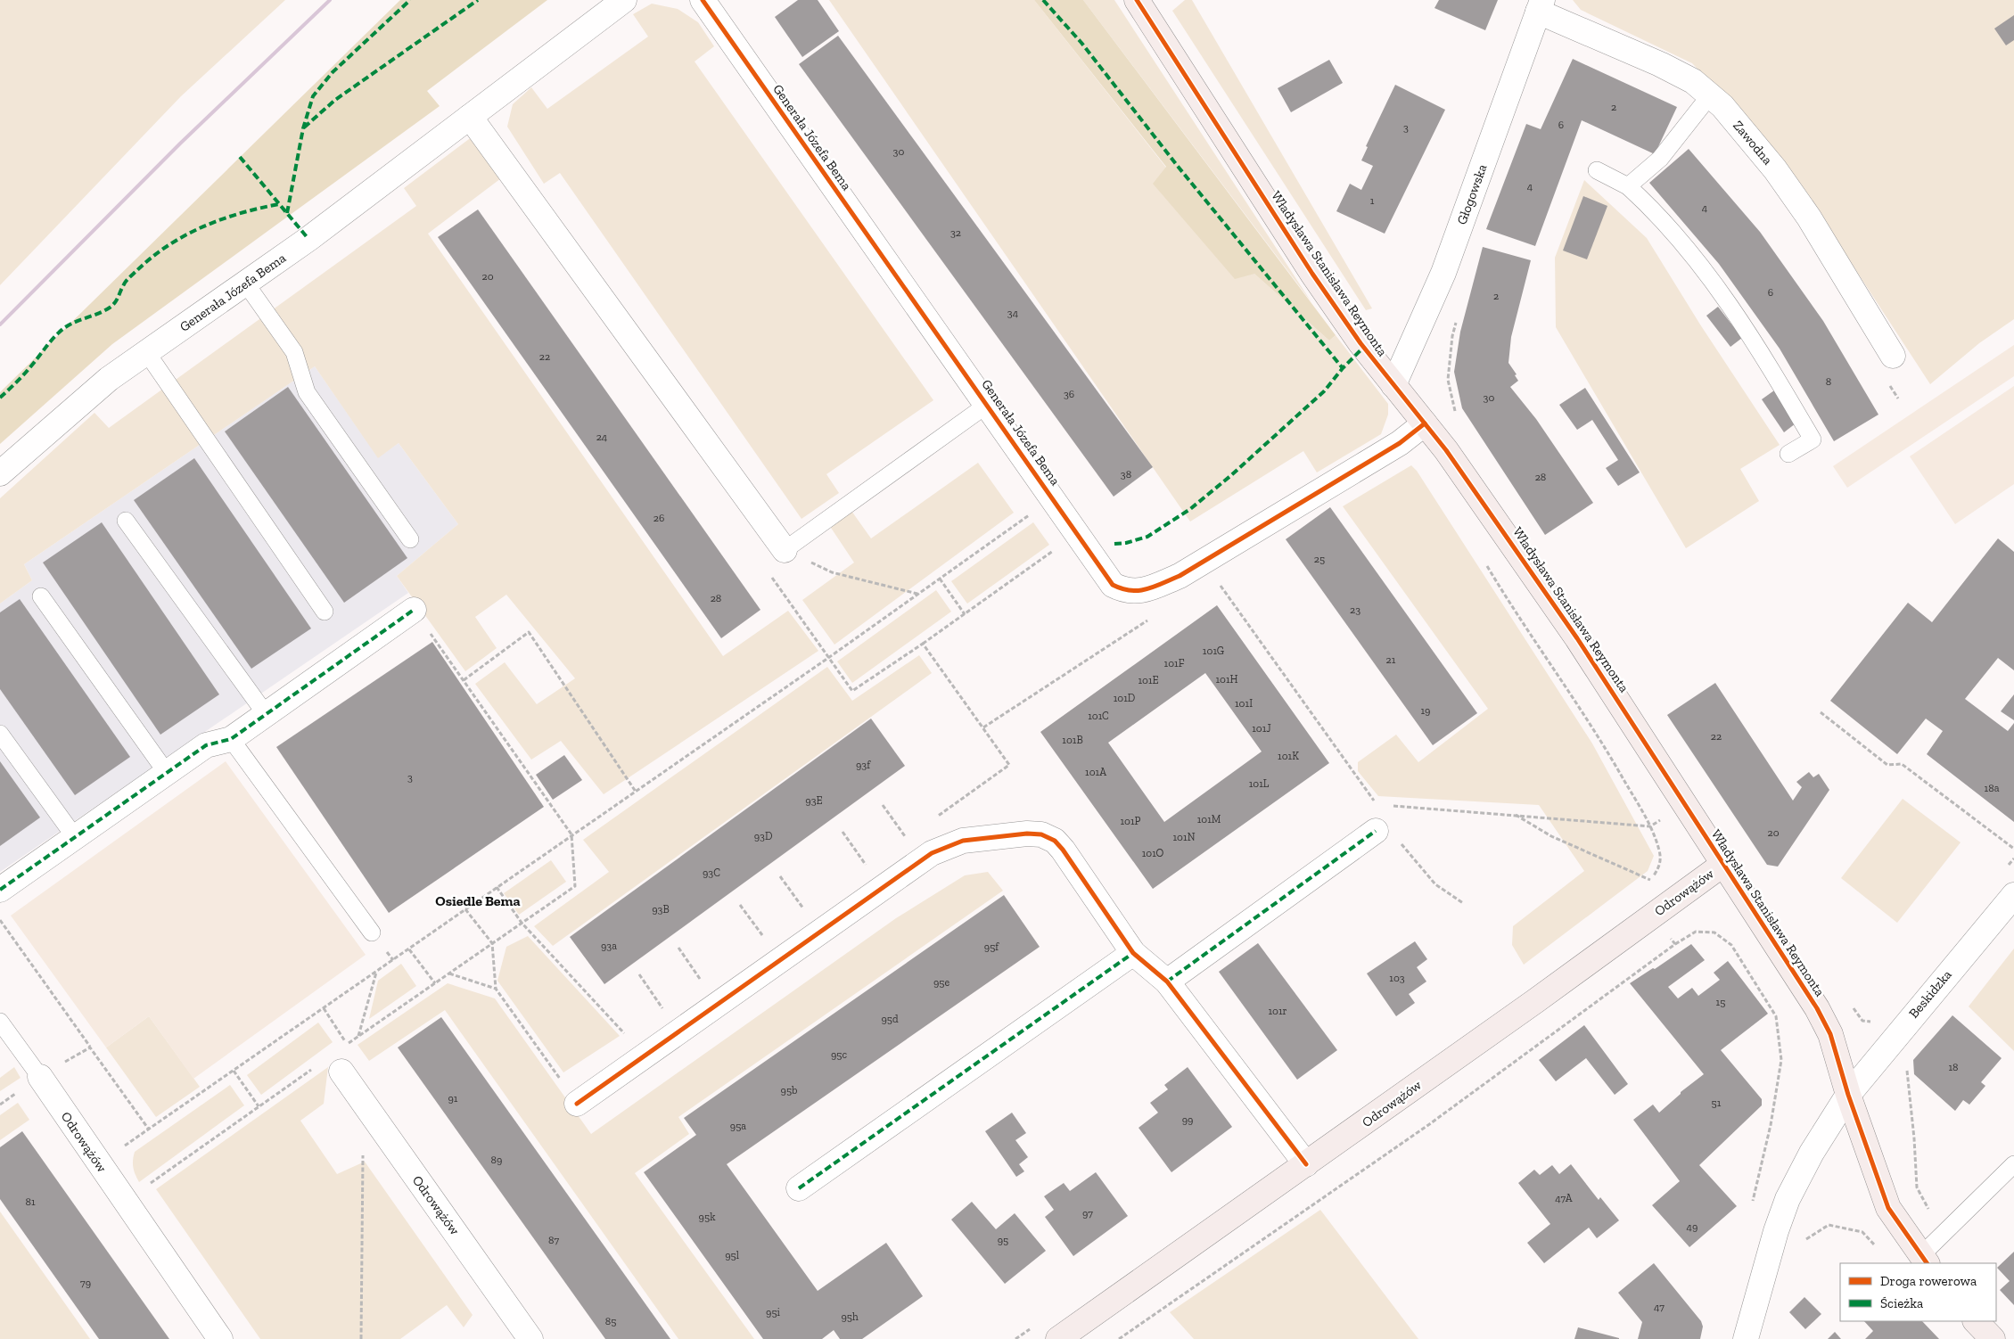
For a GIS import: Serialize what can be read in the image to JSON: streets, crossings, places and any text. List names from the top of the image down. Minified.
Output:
{"streets":{"street":["Generała Józefa Bema","Zawodna","Głogowska","Władysława Stanisława Reymonta","Odrowążów","Beskidzka"]},"crossings":[["Generała Józefa Bema","Władysława Stanisława Reymonta"],["Zawodna","Głogowska"],["Głogowska","Władysława Stanisława Reymonta"],["Władysława Stanisława Reymonta","Odrowążów"],["Władysława Stanisława Reymonta","Beskidzka"]],"districts":["Osiedle Bema"],"house_numbers":["2","6","3","30","4","1","4","32","20","6","2","34","22","8","36","30","24","38","28","26","25","28","23","101G","21","101F","101H","101E","101D","101I","19","101C","101J","22","101B","101K","93f","101A","3","101L","18a","93E","101M","101P","20","93D","101N","101O","93C","93B","93a","95f","103","95e","15","101r","95d","95c","18","95b","91","51","99","95a","89","47A","81","97","95k","49","87","95","95l","79","47","95i","95h","85"],"legend":["Droga rowerowa","Ścieżka"]}
